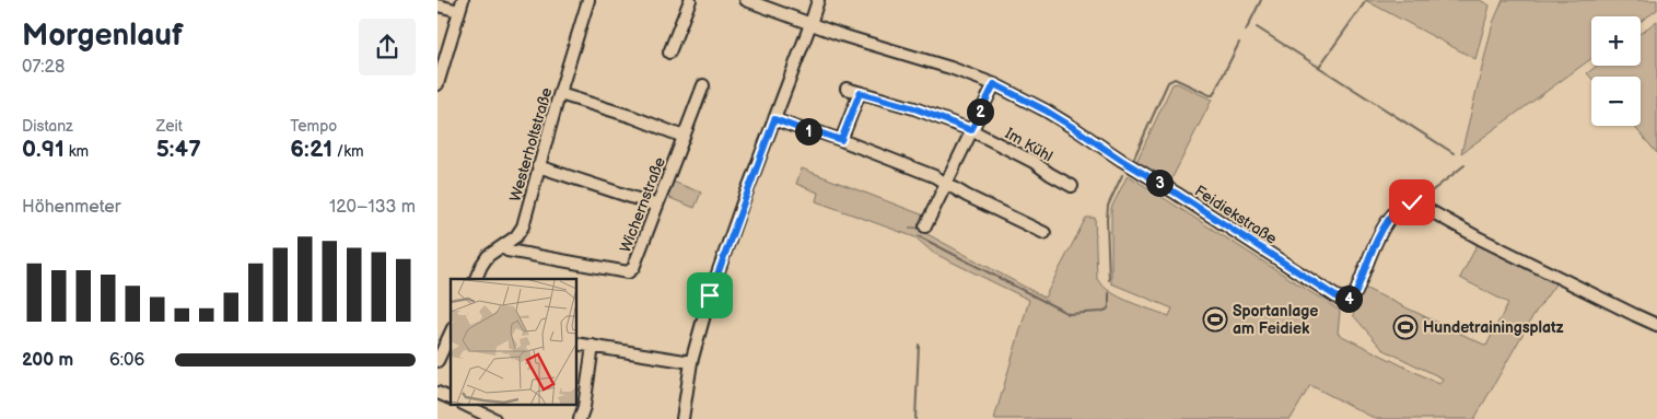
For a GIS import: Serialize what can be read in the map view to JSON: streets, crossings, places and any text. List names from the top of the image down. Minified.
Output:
{"streets":{"street":["Westerholtstraße","Im Kühl","Wichernstraße","Feidiekstraße"]},"crossings":[["Westerholtstraße","Wichernstraße"]],"places":{"sports":["Sportanlage am Feidiek","Hundetrainingsplatz"]},"page":{"heading":["Morgenlauf","07:28"],"map_buttons":["+","−"],"stats":[["Distanz","0.91 km"],["Zeit","5:47"],["Tempo","6:21 /km"]],"pins":["2","1","3","4"],"chart":["Höhenmeter","120–133 m"],"list":[{"name":"200 m","note":"6:06"}]}}
